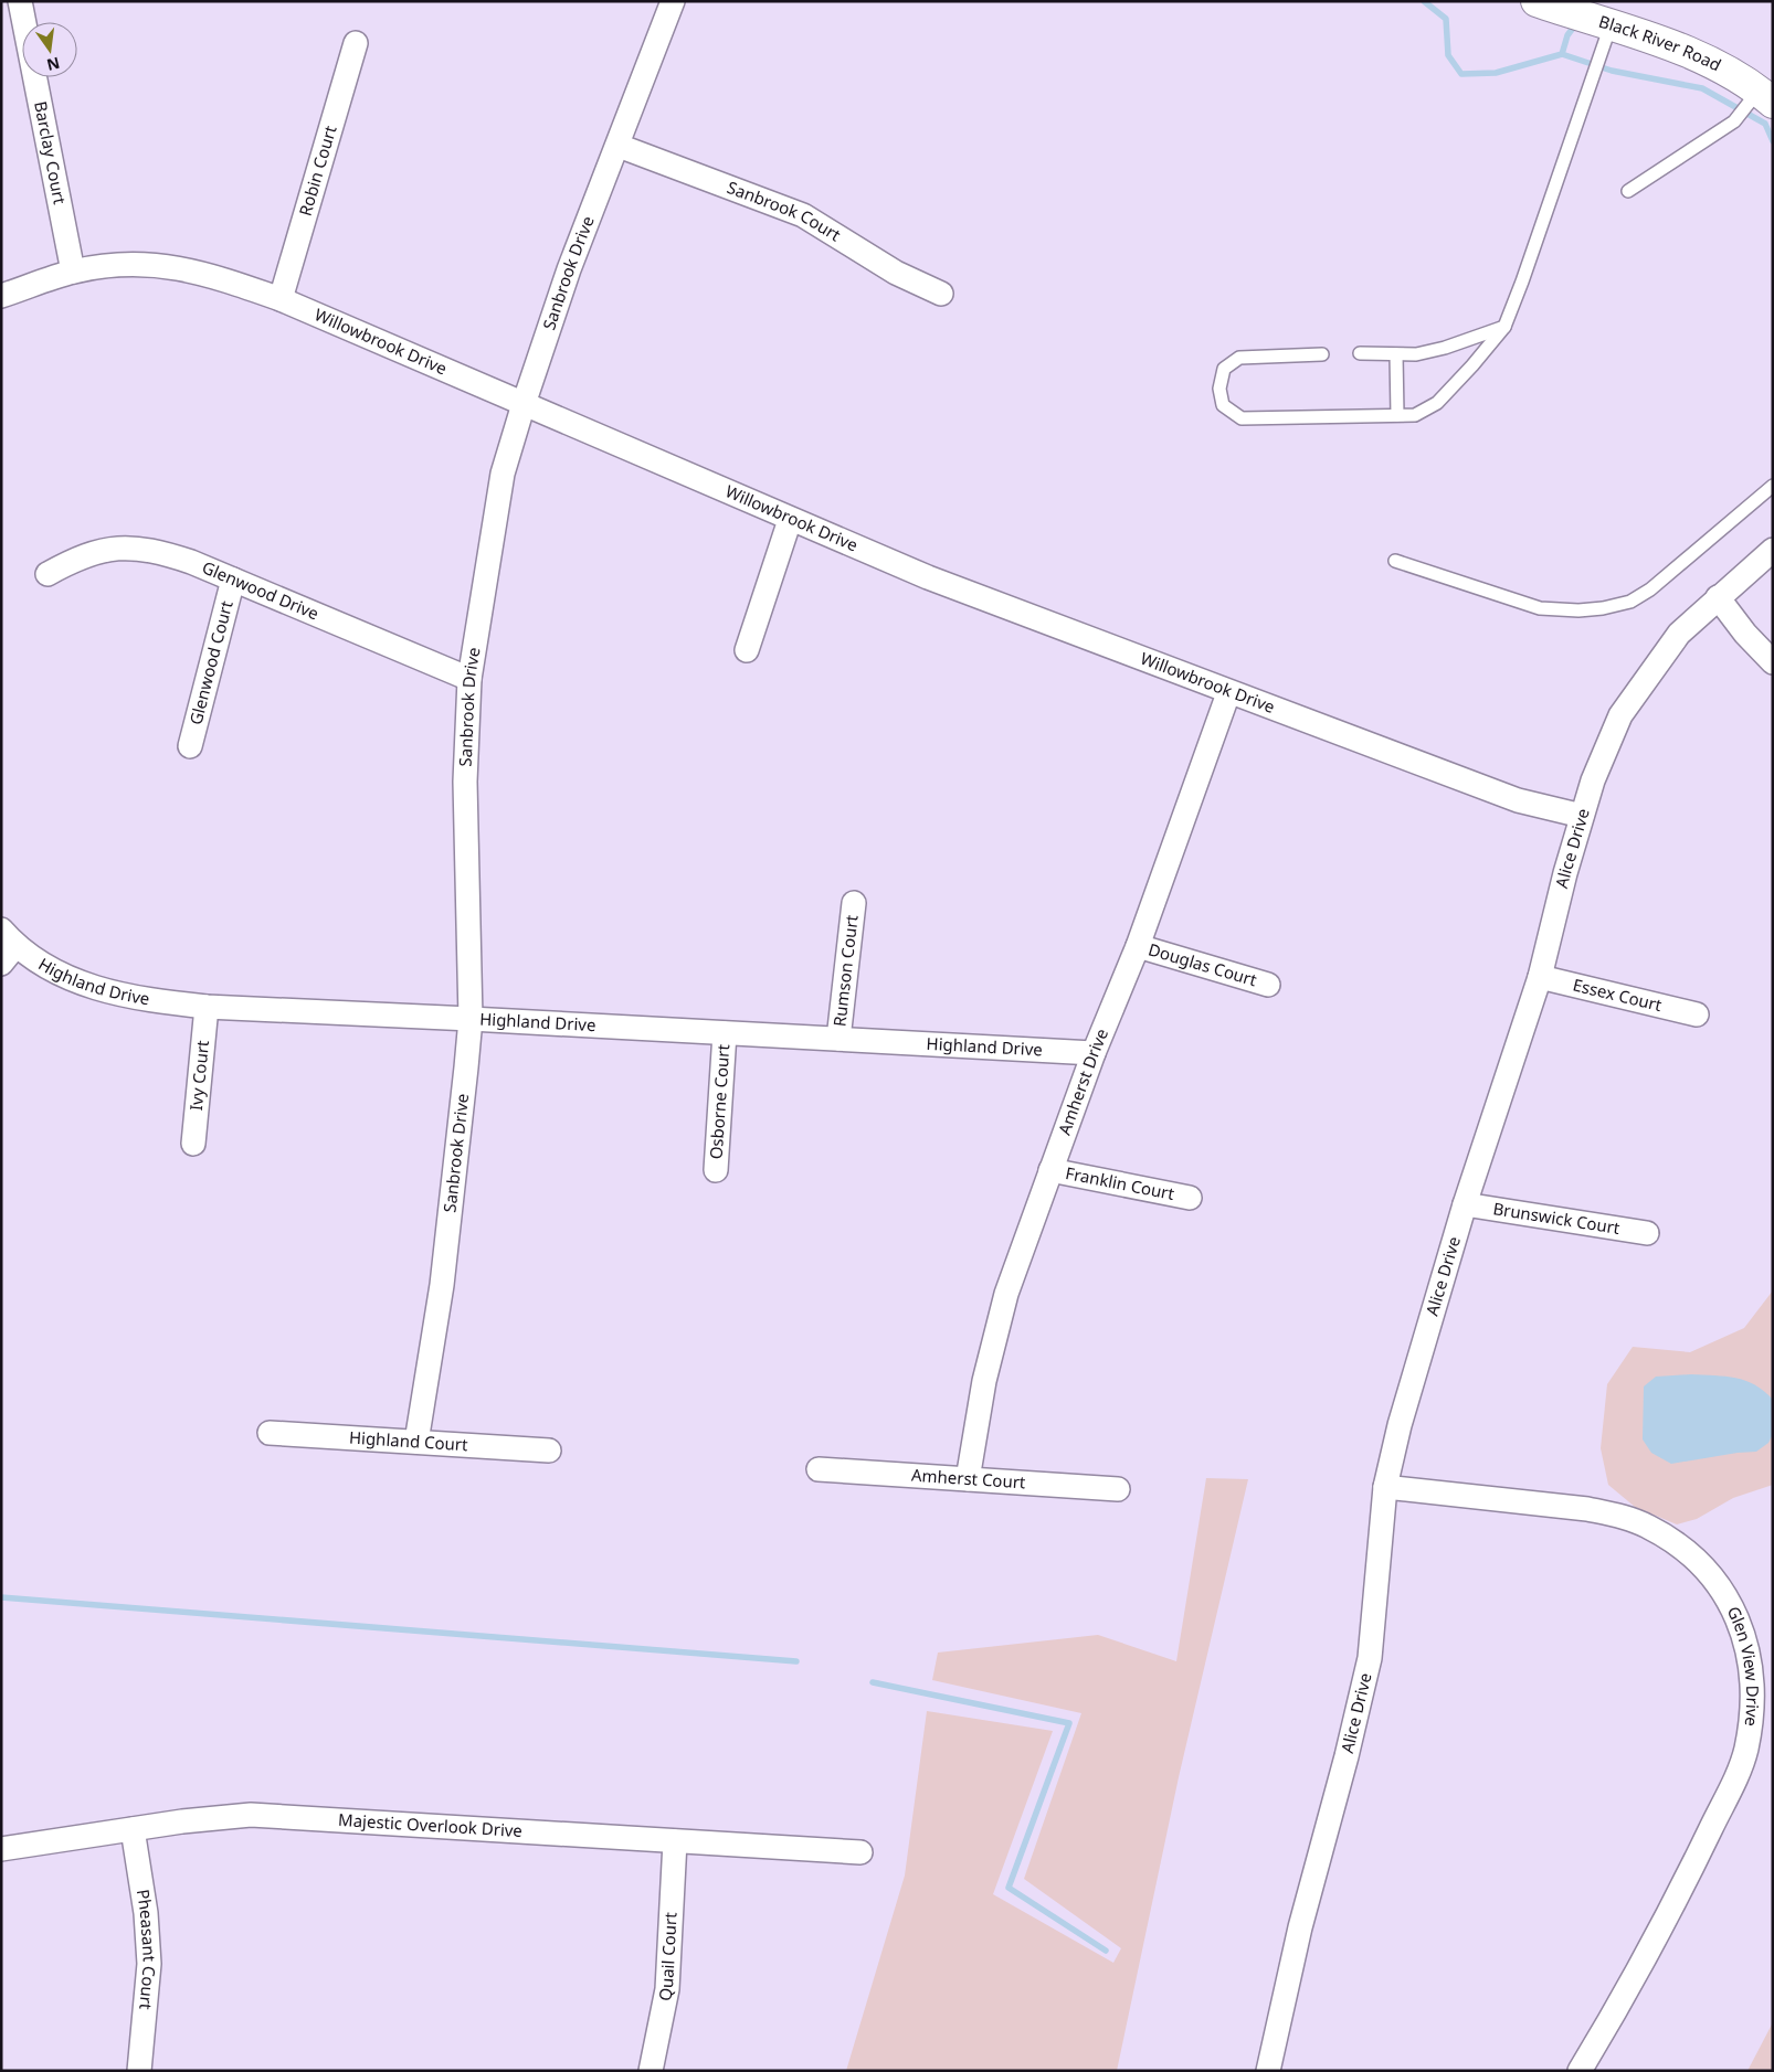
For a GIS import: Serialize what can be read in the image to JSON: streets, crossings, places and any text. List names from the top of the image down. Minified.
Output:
{"streets":{"street":["Black River Road","Barclay Court","Robin Court","Sanbrook Court","Sanbrook Drive","Willowbrook Drive","Glenwood Drive","Glenwood Court","Alice Drive","Douglas Court","Rumson Court","Highland Drive","Essex Court","Ivy Court","Amherst Drive","Osborne Court","Franklin Court","Brunswick Court","Highland Court","Amherst Court","Glen View Drive","Majestic Overlook Drive","Pheasant Court","Quail Court"]},"crossings":[["Barclay Court","Willowbrook Drive"],["Robin Court","Willowbrook Drive"],["Sanbrook Court","Sanbrook Drive"],["Sanbrook Drive","Willowbrook Drive"],["Sanbrook Drive","Glenwood Drive"],["Sanbrook Drive","Highland Drive"],["Sanbrook Drive","Highland Court"],["Willowbrook Drive","Alice Drive"],["Willowbrook Drive","Amherst Drive"],["Glenwood Drive","Glenwood Court"],["Alice Drive","Essex Court"],["Alice Drive","Brunswick Court"],["Alice Drive","Glen View Drive"],["Douglas Court","Amherst Drive"],["Rumson Court","Highland Drive"],["Highland Drive","Ivy Court"],["Highland Drive","Amherst Drive"],["Highland Drive","Osborne Court"],["Amherst Drive","Franklin Court"],["Amherst Drive","Amherst Court"],["Majestic Overlook Drive","Pheasant Court"],["Majestic Overlook Drive","Quail Court"]],"north":"bottom"}
